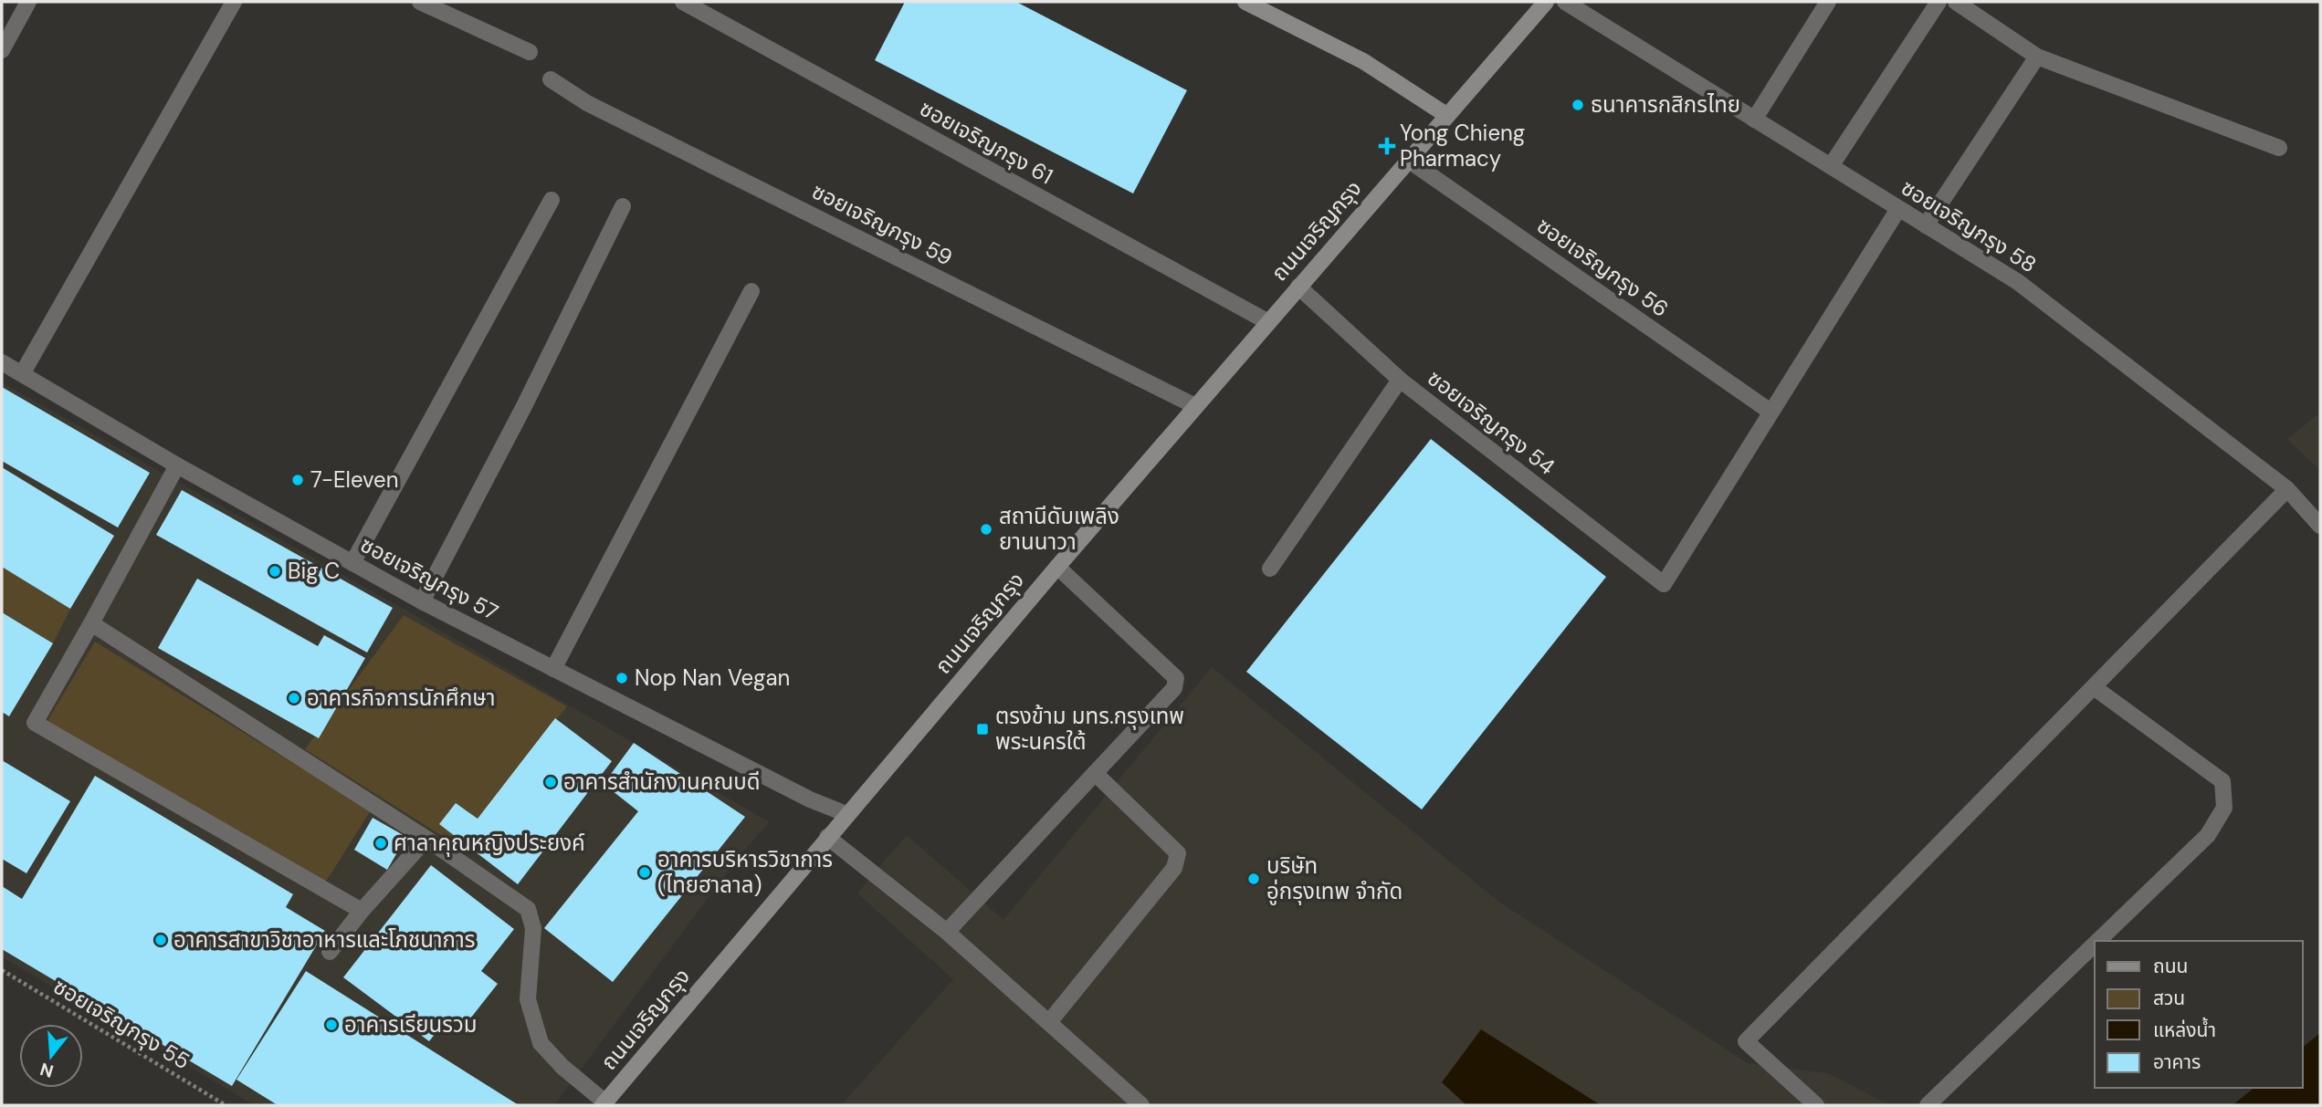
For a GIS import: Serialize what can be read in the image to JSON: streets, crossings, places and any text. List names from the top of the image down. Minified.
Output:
{"streets":{"main road":["ถนนเจริญกรุง"],"street":["ซอยเจริญกรุง 61","ซอยเจริญกรุง 59","ซอยเจริญกรุง 58","ซอยเจริญกรุง 56","ซอยเจริญกรุง 54","ซอยเจริญกรุง 57"],"path":["ซอยเจริญกรุง 55"]},"crossings":[["ซอยเจริญกรุง 61","ถนนเจริญกรุง"],["ซอยเจริญกรุง 59","ถนนเจริญกรุง"],["ถนนเจริญกรุง","ซอยเจริญกรุง 56"],["ถนนเจริญกรุง","ซอยเจริญกรุง 54"],["ถนนเจริญกรุง","ซอยเจริญกรุง 57"],["ซอยเจริญกรุง 56","ซอยเจริญกรุง 54"]],"places":{"other":["ธนาคารกสิกรไทย","7-Eleven","สถานีดับเพลิง ยานนาวา","Big C","Nop Nan Vegan","อาคารกิจการนักศึกษา","อาคารสำนักงานคณบดี","ศาลาคุณหญิงประยงค์","อาคารบริหารวิชาการ (ไทยฮาลาล)","บริษัท อู่กรุงเทพ จำกัด","อาคารสาขาวิชาอาหารและโภชนาการ","อาคารเรียนรวม"],"health":["Yong Chieng Pharmacy"],"transit":["ตรงข้าม มทร.กรุงเทพ พระนครใต้"]},"legend":["ถนน","สวน","แหล่งน้ำ","อาคาร"],"north":"bottom"}
